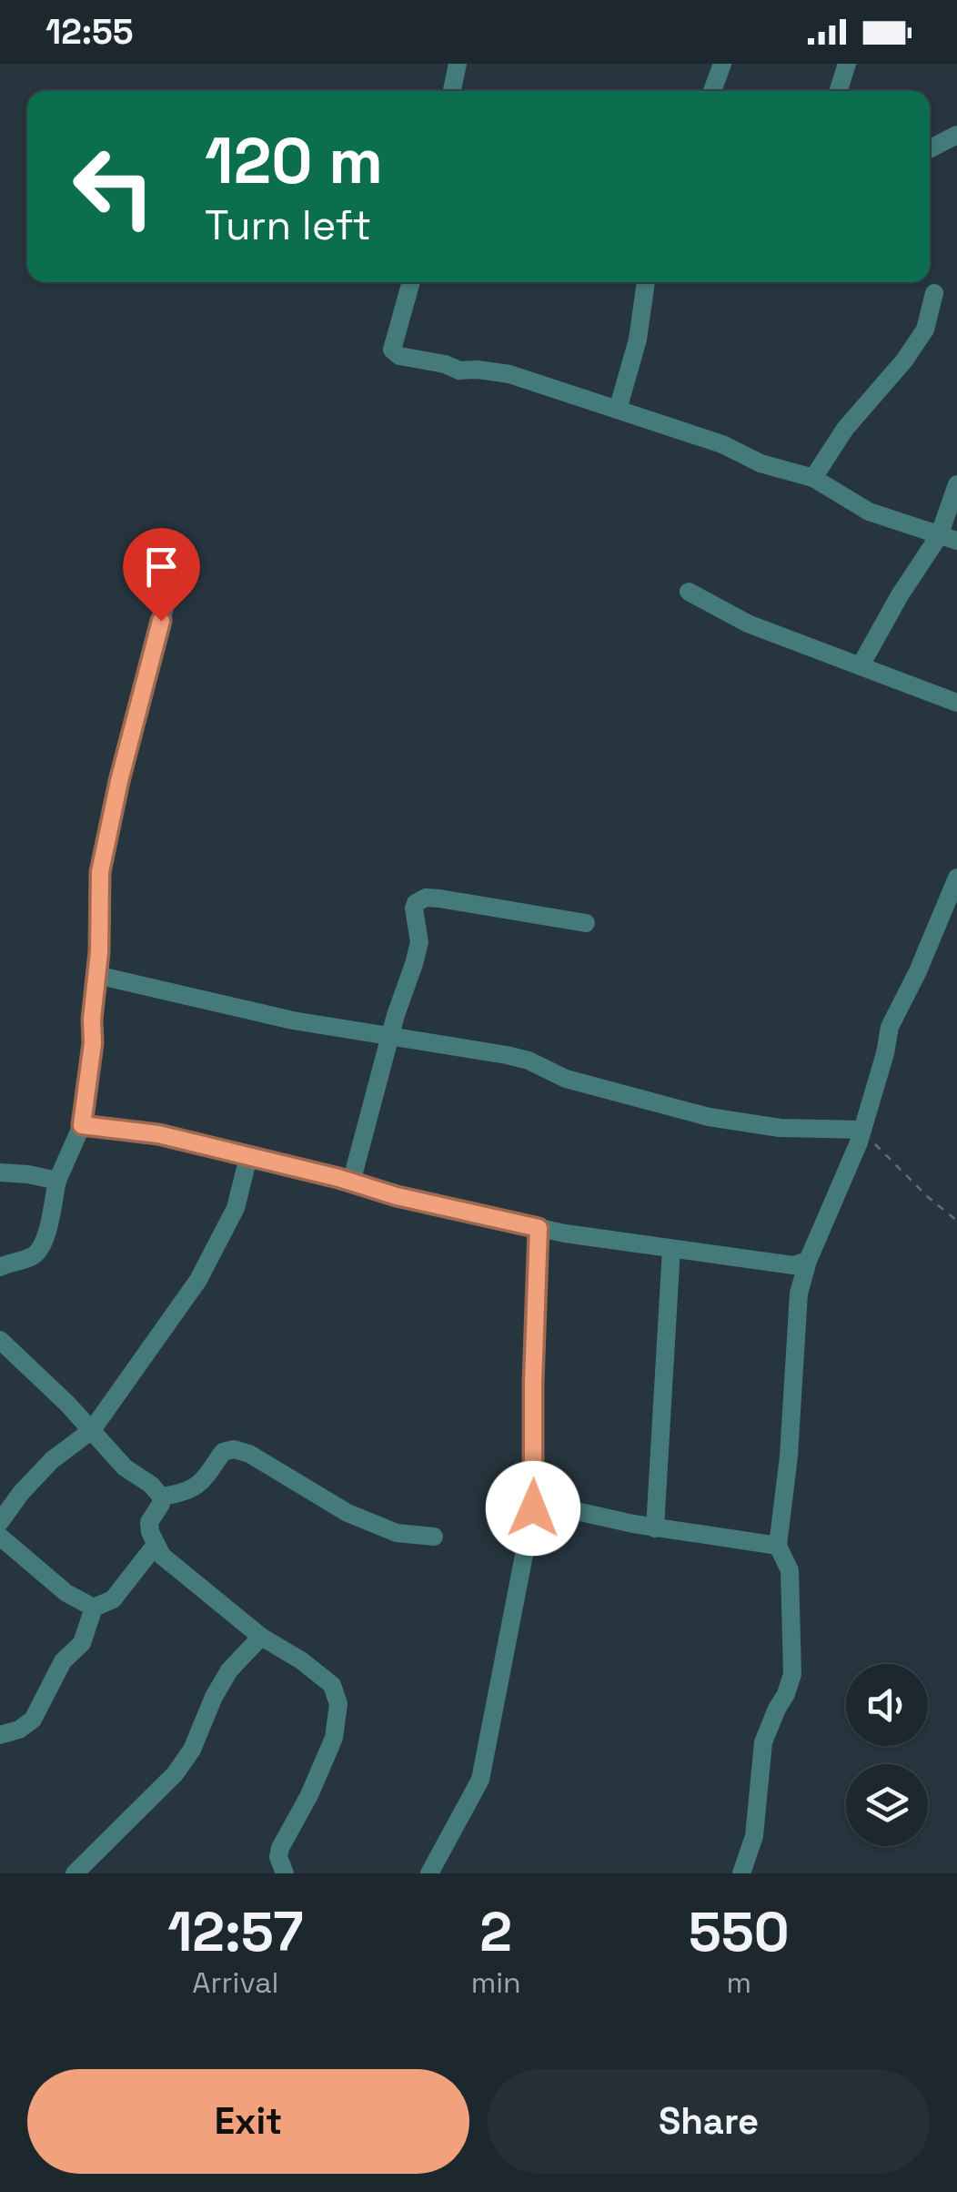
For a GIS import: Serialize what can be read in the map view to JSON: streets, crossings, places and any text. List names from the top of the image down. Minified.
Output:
{"page":{"status":"12:55","turn":["120 m","Turn left"],"eta":["12:57","Arrival","2","min","550","m"],"buttons":["Exit","Share"]}}
